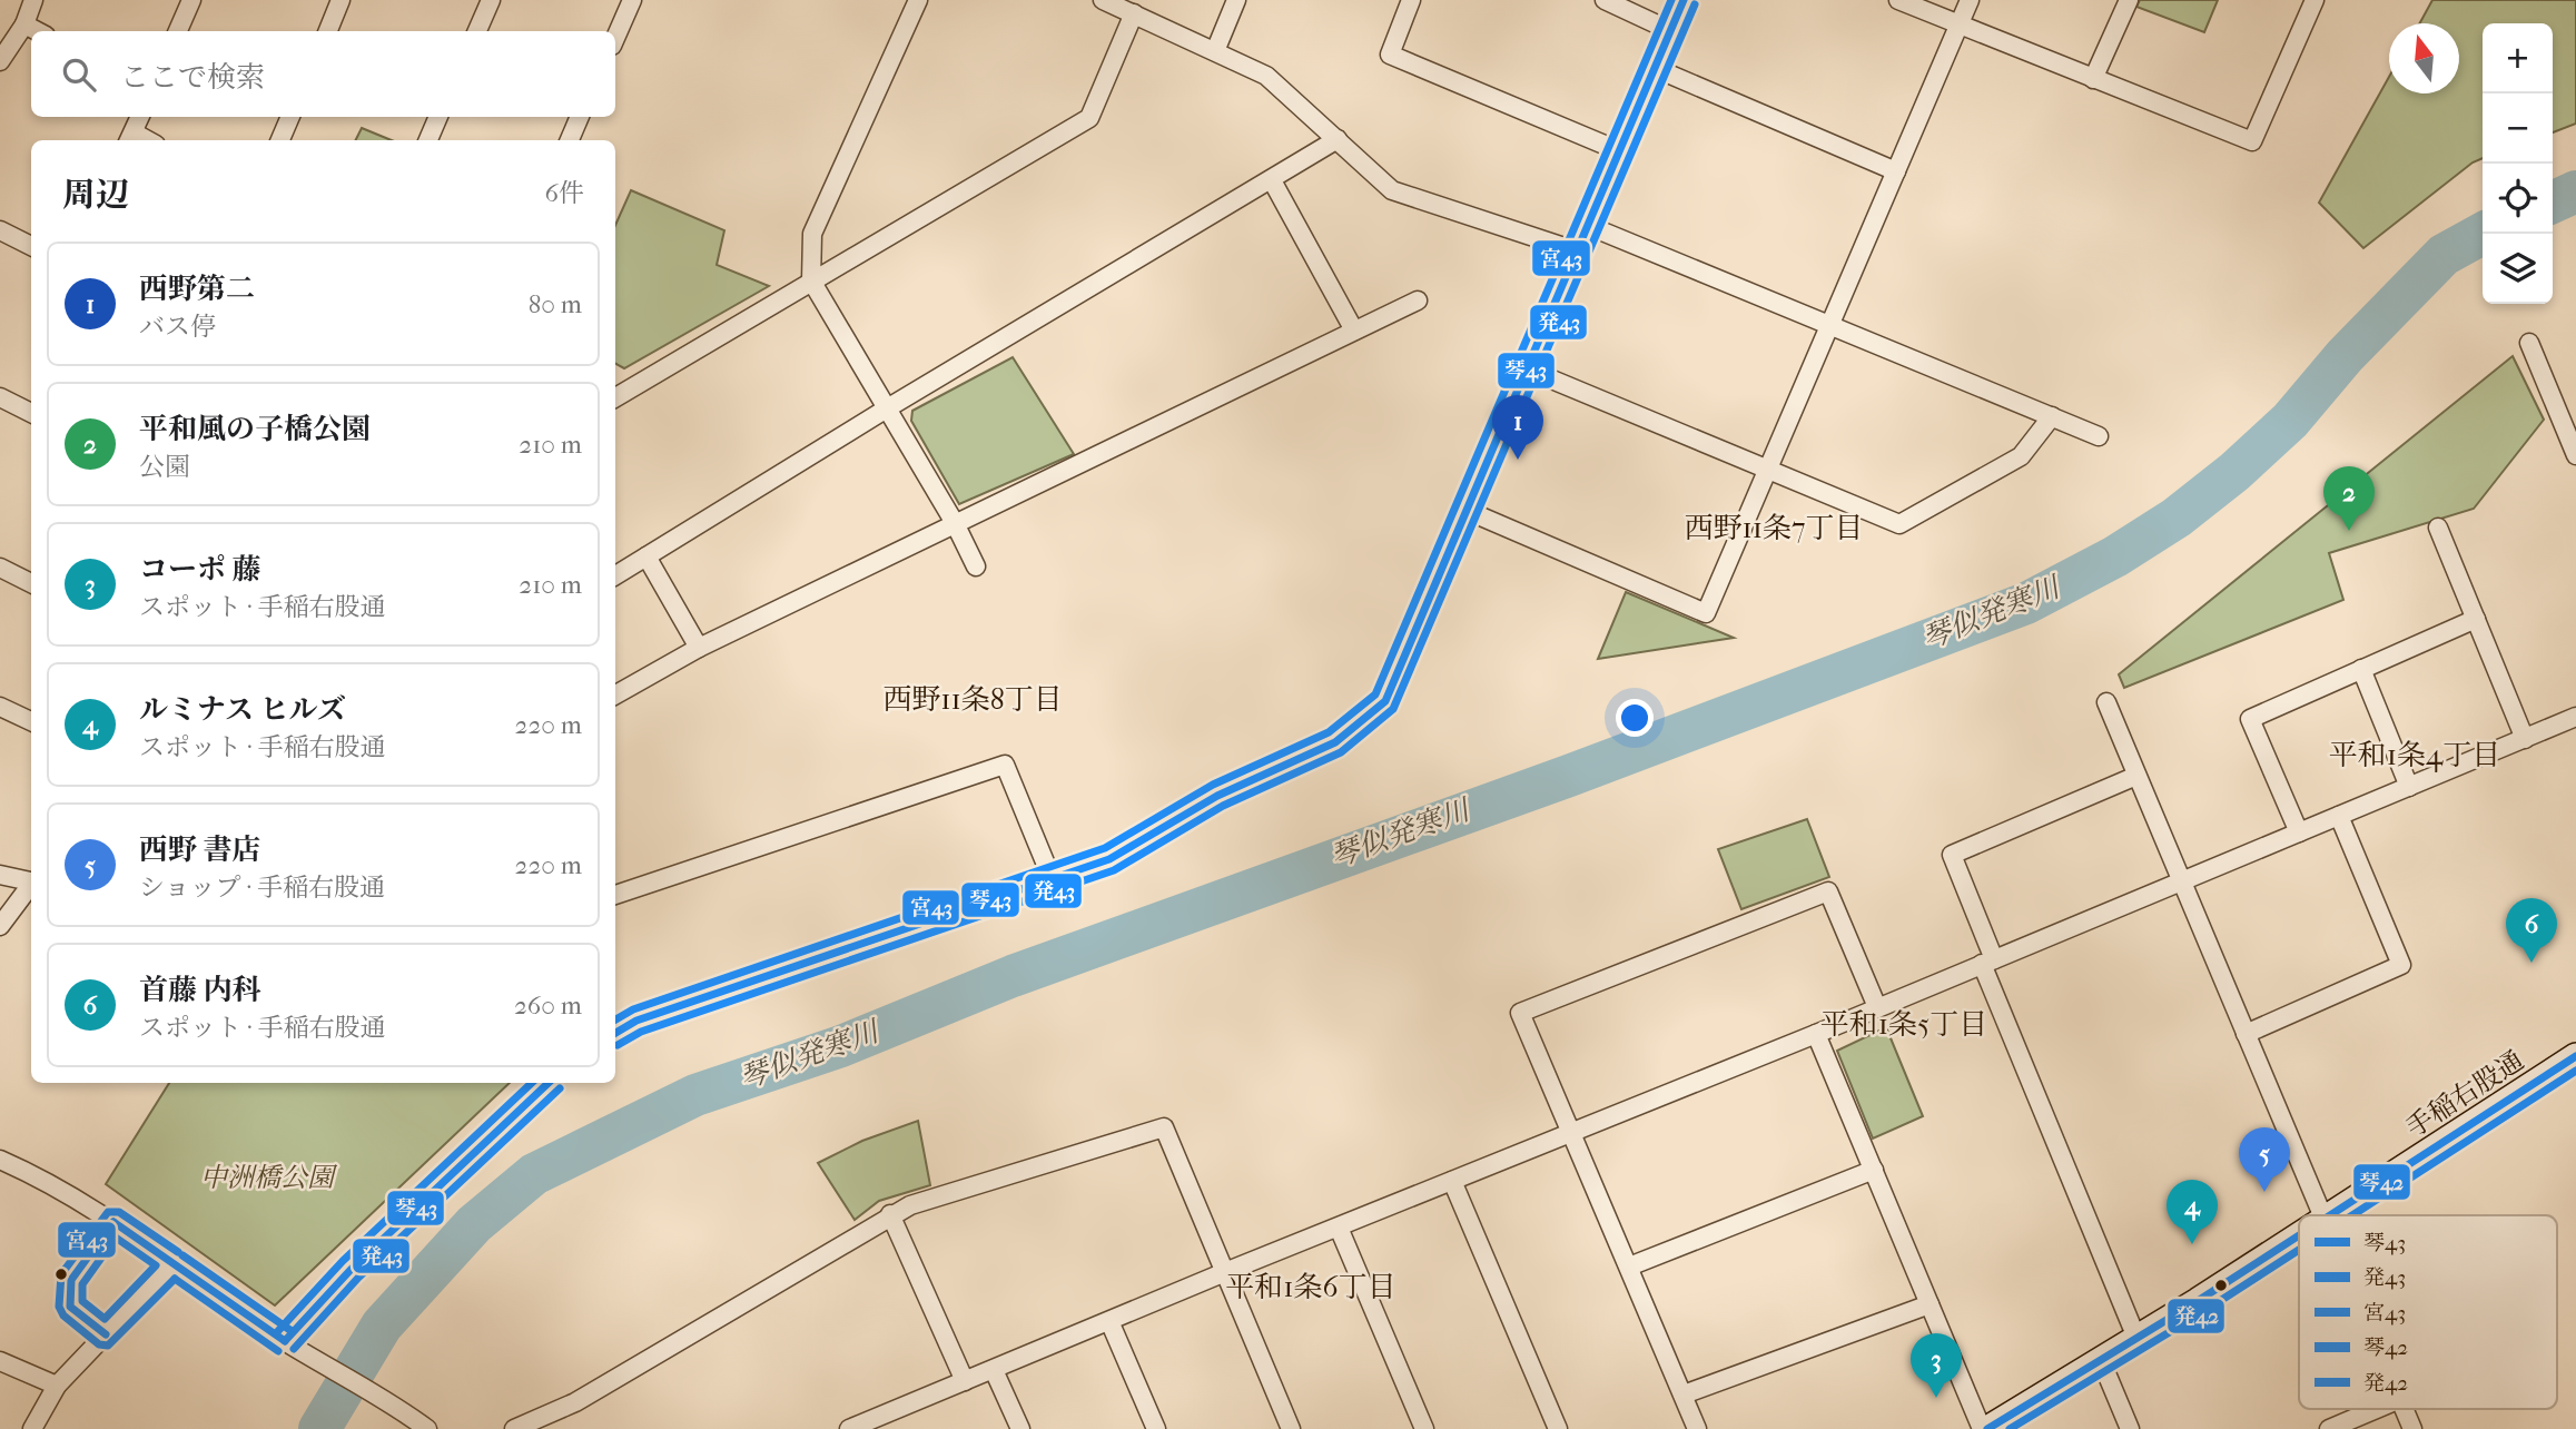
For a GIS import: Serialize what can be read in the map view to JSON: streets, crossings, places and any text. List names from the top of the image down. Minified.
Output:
{"streets":{"street":["手稲右股通"]},"districts":["西野11条7丁目","西野11条8丁目","平和1条4丁目","平和1条5丁目","平和1条6丁目"],"water":["琴似発寒川"],"parks":["中洲橋公園"],"lines":["transit line 琴43","transit line 宮43","transit line 発43","transit line 琴42","transit line 発42"],"legend":["琴43","発43","宮43","琴42","発42"],"north":"top","page":{"map_buttons":["+","−"],"search":"ここで検索","heading":["周辺","6件"],"list":[{"mark":"1","name":"西野第二","note":"バス停","value":"80 m"},{"mark":"2","name":"平和風の子橋公園","note":"公園","value":"210 m"},{"mark":"3","name":"コーポ 藤","note":"スポット · 手稲右股通","value":"210 m"},{"mark":"4","name":"ルミナス ヒルズ","note":"スポット · 手稲右股通","value":"220 m"},{"mark":"5","name":"西野 書店","note":"ショップ · 手稲右股通","value":"220 m"},{"mark":"6","name":"首藤 内科","note":"スポット · 手稲右股通","value":"260 m"}],"pins":["1","2","6","5","4","3"]}}
